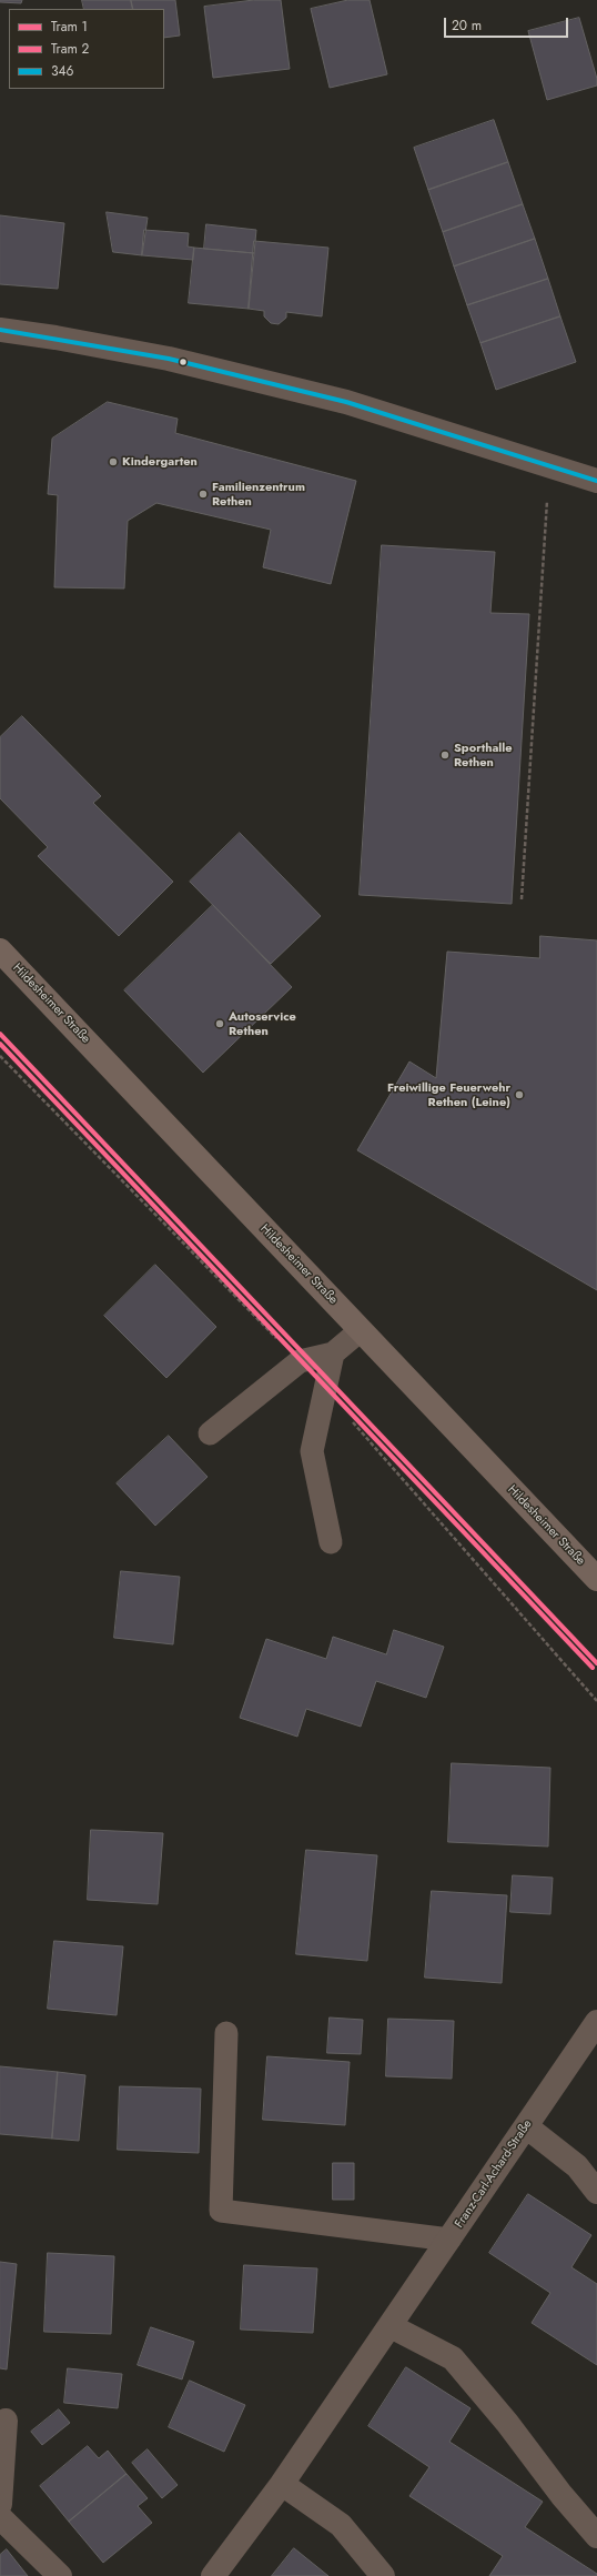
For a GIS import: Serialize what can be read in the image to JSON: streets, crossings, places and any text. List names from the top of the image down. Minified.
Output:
{"streets":{"street":["Hildesheimer Straße","Franz-Carl-Achard-Straße"]},"places":["Kindergarten","Familienzentrum Rethen","Sporthalle Rethen","Autoservice Rethen","Freiwillige Feuerwehr Rethen (Leine)"],"lines":["transit line 346","tram line 1","tram line 2"],"legend":["Tram 1","Tram 2","346"],"scale_bar":"20 m"}
